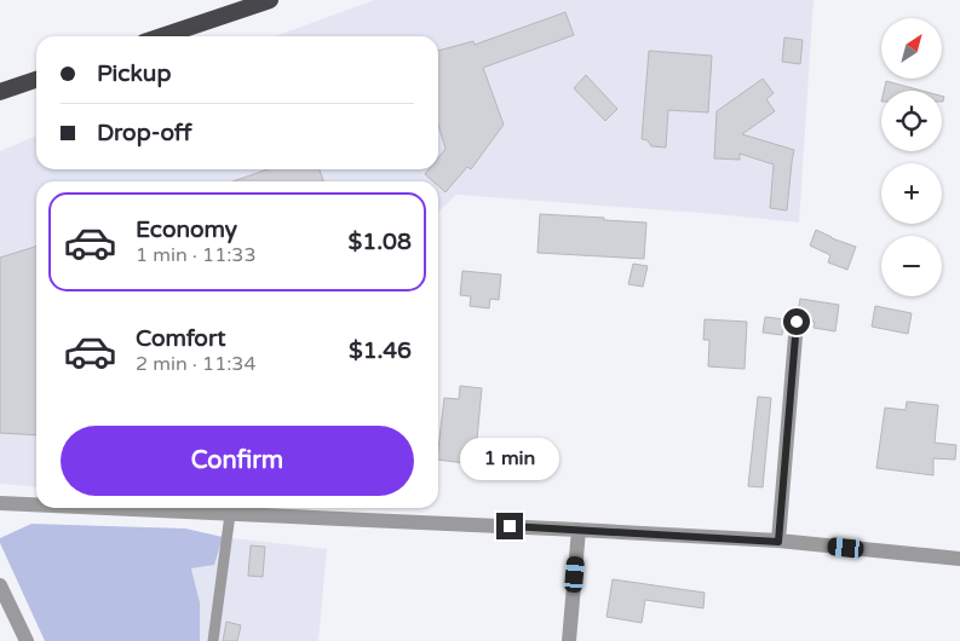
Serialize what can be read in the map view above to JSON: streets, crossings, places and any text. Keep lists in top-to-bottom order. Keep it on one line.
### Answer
{"north":"top right","page":{"map_buttons":["+","−"],"banner":["Pickup","Drop-off"],"list":[{"name":"Economy","note":"1 min · 11:33","value":"$1.08"},{"name":"Comfort","note":"2 min · 11:34","value":"$1.46"}],"buttons":"Confirm","bubble":"1 min"}}
